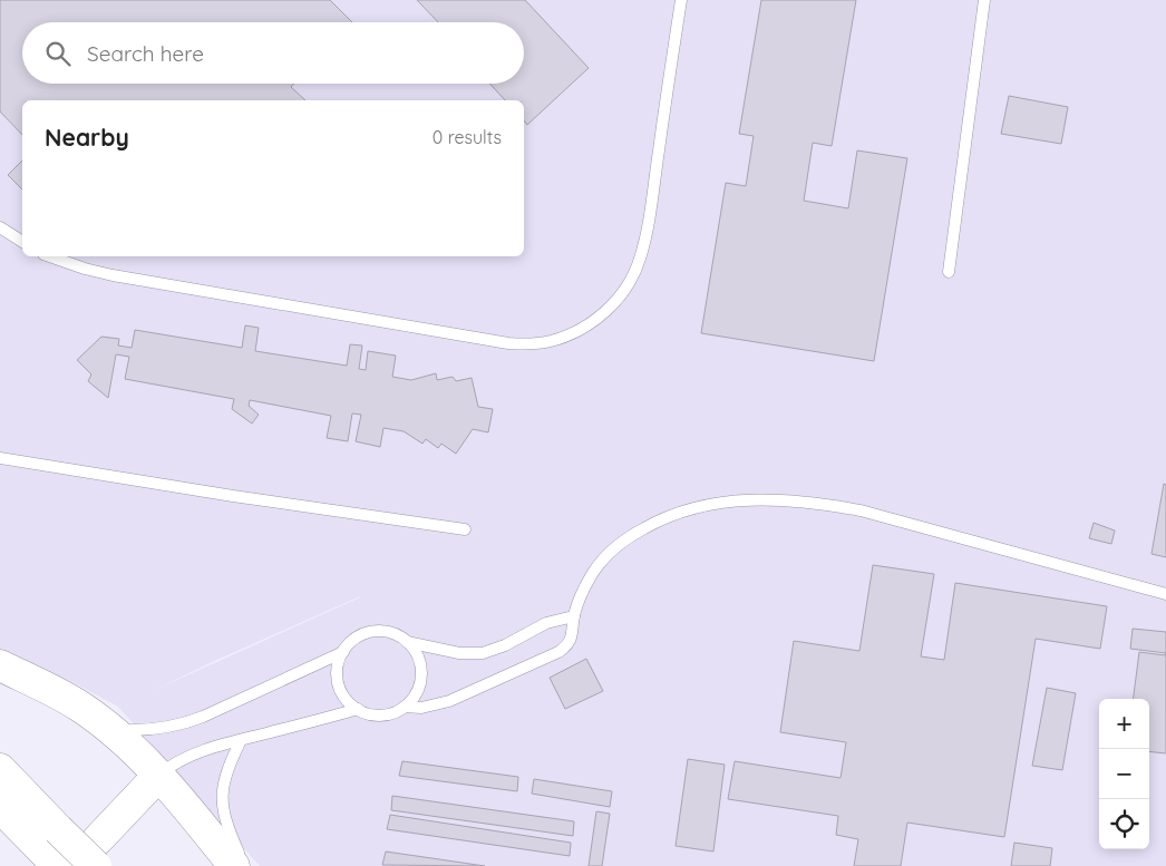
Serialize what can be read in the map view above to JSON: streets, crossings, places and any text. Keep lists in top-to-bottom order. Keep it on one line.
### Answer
{"page":{"search":"Search here","heading":["Nearby","0 results"],"map_buttons":["+","−"]}}
